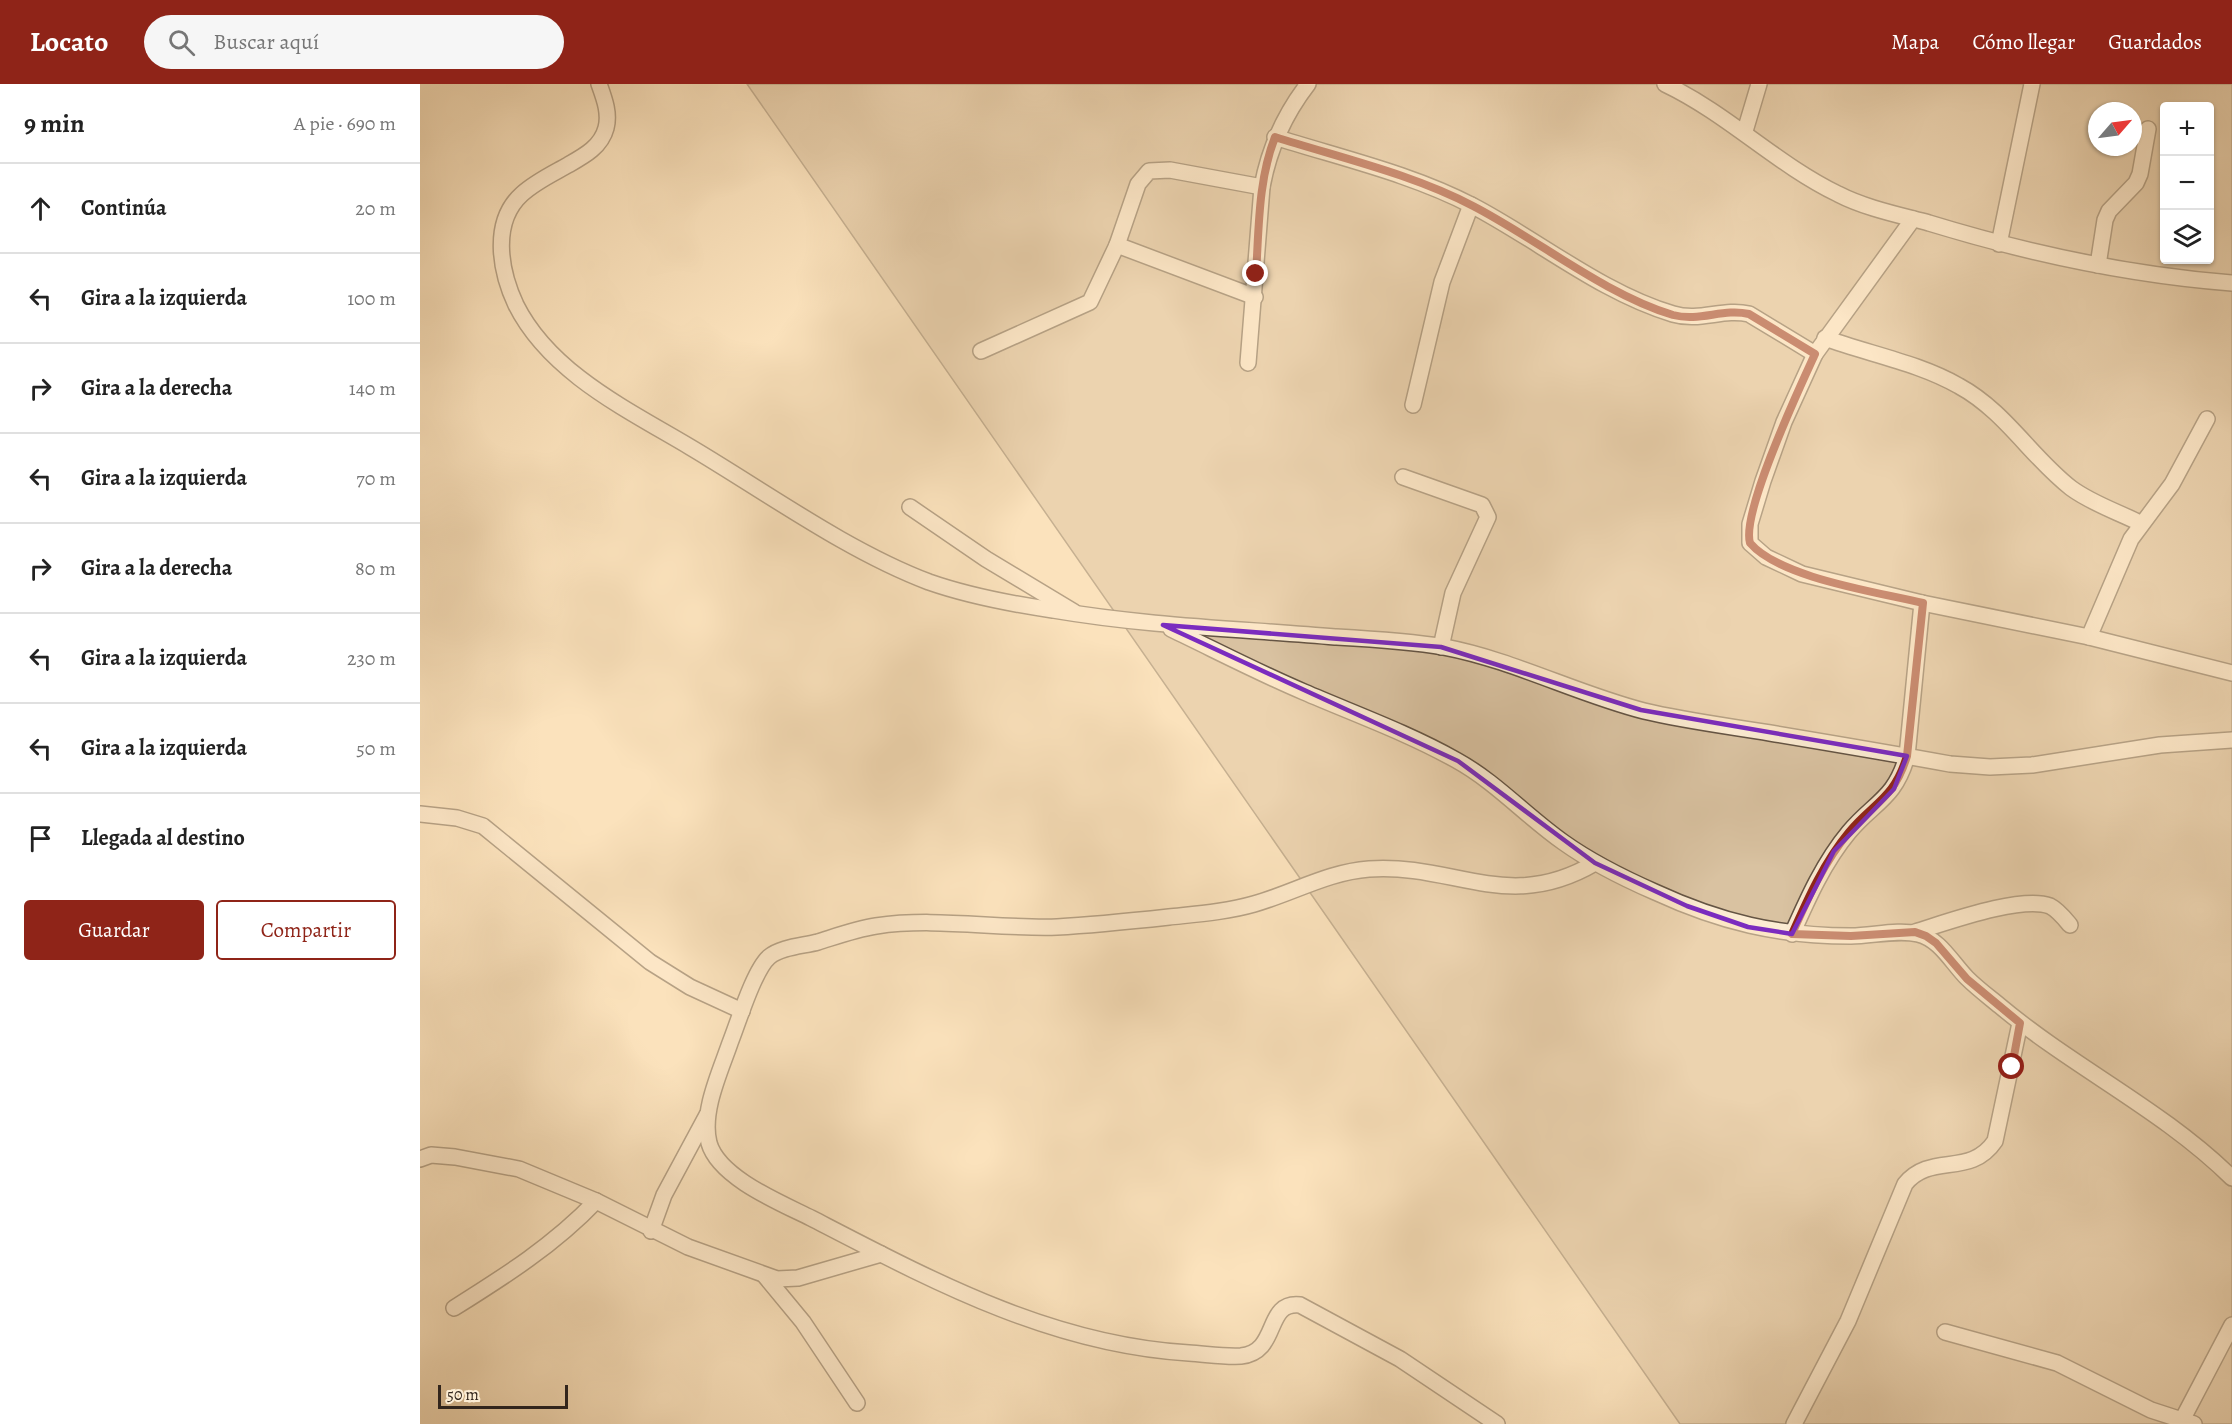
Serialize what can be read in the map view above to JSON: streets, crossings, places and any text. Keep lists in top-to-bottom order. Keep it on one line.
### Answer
{"scale_bar":"50 m","north":"top right","page":{"header":"Locato","search":"Buscar aquí","nav":["Mapa","Cómo llegar","Guardados"],"heading":["9 min","A pie · 690 m"],"map_buttons":["+","−"],"list":[["Continúa","20 m"],["Gira a la izquierda","100 m"],["Gira a la derecha","140 m"],["Gira a la izquierda","70 m"],["Gira a la derecha","80 m"],["Gira a la izquierda","230 m"],["Gira a la izquierda","50 m"],"Llegada al destino"],"buttons":["Guardar","Compartir"],"scale":"50 m"}}
